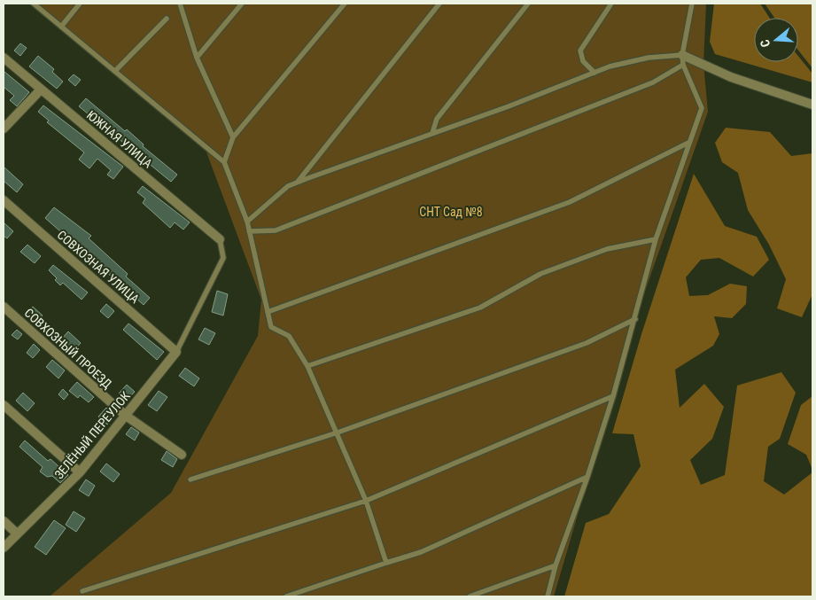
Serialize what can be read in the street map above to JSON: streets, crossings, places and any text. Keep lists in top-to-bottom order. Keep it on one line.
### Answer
{"streets":{"street":["ЮЖНАЯ УЛИЦА","СОВХОЗНАЯ УЛИЦА","СОВХОЗНЫЙ ПРОЕЗД","ЗЕЛЁНЫЙ ПЕРЕУЛОК"]},"crossings":[["СОВХОЗНАЯ УЛИЦА","ЗЕЛЁНЫЙ ПЕРЕУЛОК"],["СОВХОЗНЫЙ ПРОЕЗД","ЗЕЛЁНЫЙ ПЕРЕУЛОК"]],"parks":["СНТ Сад №8"],"north":"left"}
